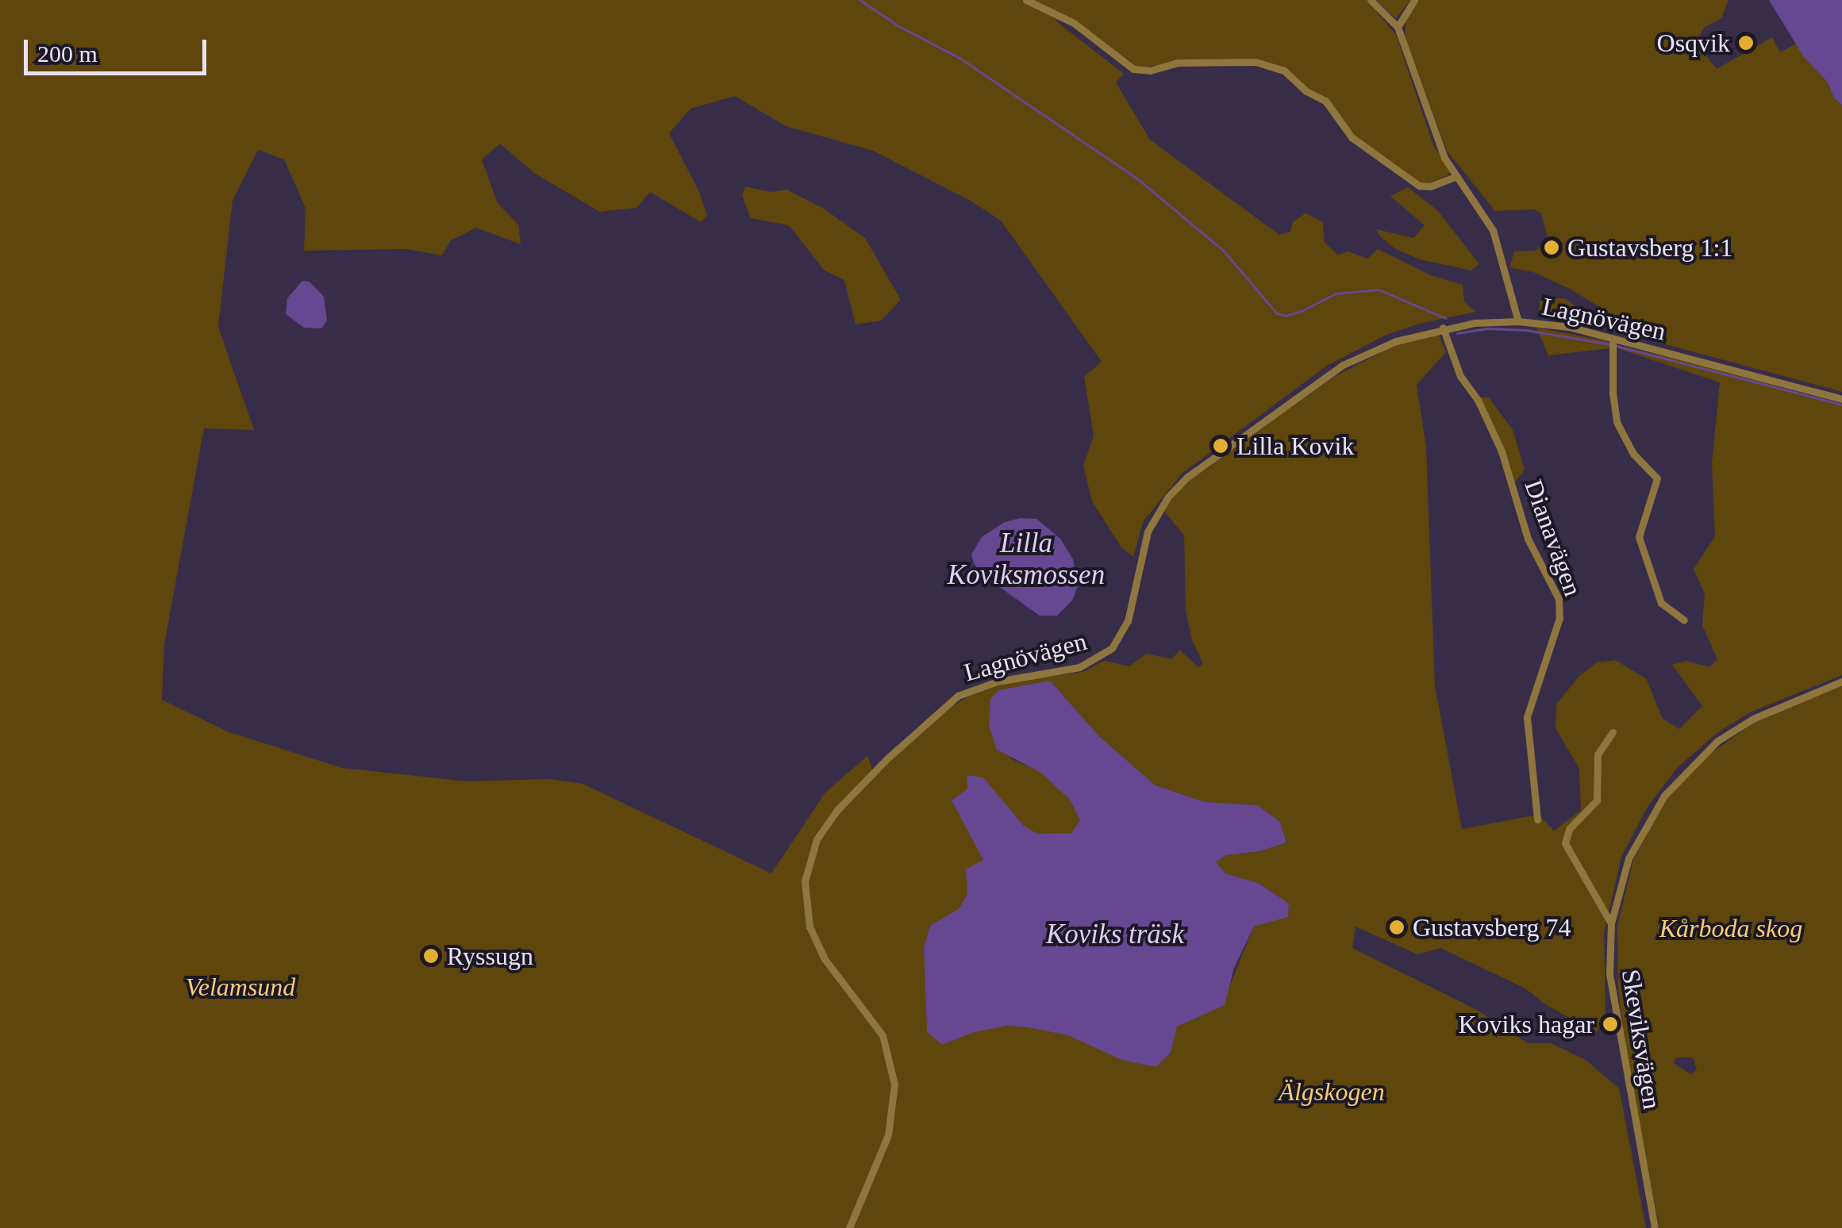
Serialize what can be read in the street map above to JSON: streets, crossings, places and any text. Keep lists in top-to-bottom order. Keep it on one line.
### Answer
{"streets":{"street":["Lagnövägen","Dianavägen","Skeviksvägen"]},"crossings":[["Lagnövägen","Dianavägen"]],"water":["Lilla Koviksmossen","Koviks träsk"],"parks":["Kårboda skog","Velamsund","Älgskogen"],"places":["Osqvik","Gustavsberg 1:1","Lilla Kovik","Gustavsberg 74","Ryssugn","Koviks hagar"],"scale_bar":"200 m"}
